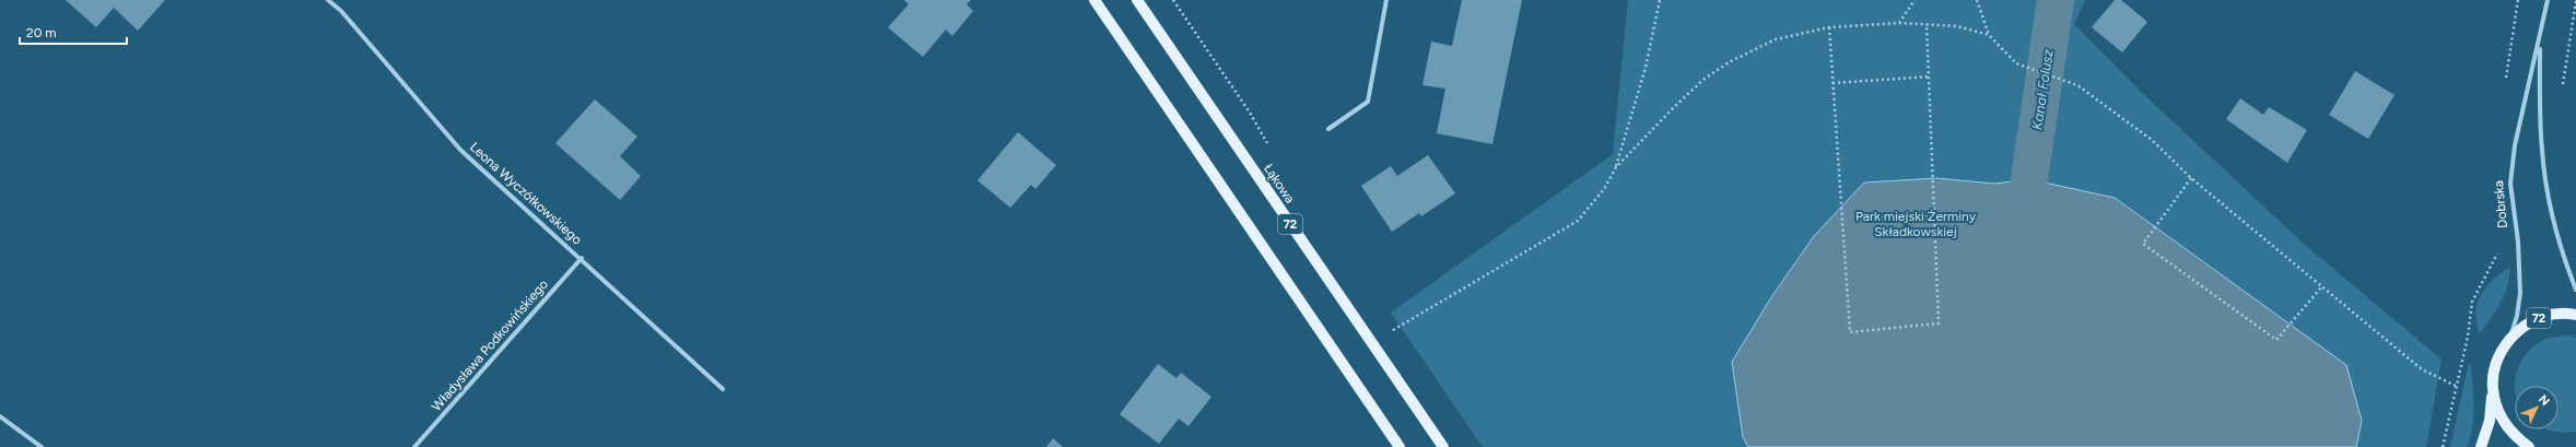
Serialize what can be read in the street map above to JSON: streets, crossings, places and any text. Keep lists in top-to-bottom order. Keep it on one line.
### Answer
{"streets":{"main road":["Łąkowa","72"],"street":["Leona Wyczółkowskiego","Dobrska","Władysława Podkowińskiego"]},"crossings":[["Leona Wyczółkowskiego","Władysława Podkowińskiego"],["Dobrska","72"]],"water":["Kanał Folusz"],"parks":["Park miejski Żerminy Składkowskiej"],"scale_bar":"20 m","north":"top right"}
